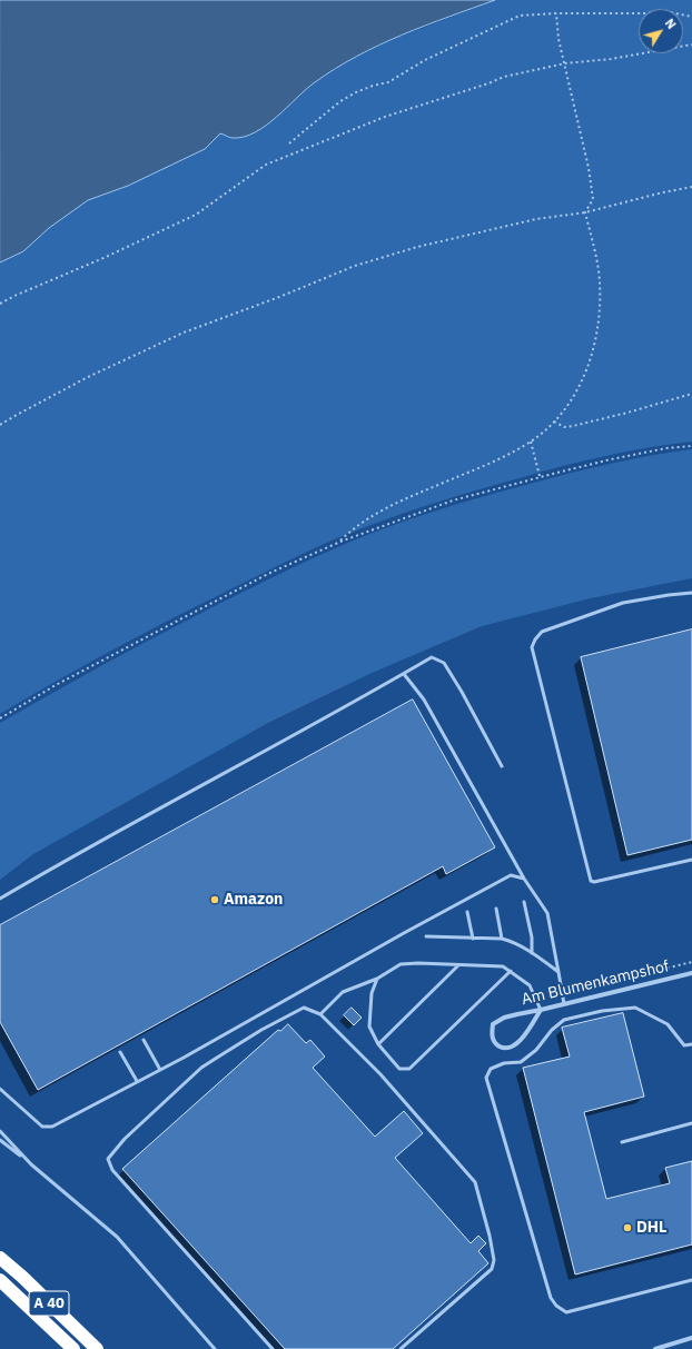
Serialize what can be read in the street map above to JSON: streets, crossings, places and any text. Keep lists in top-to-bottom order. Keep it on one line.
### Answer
{"streets":{"highway":["A 40"],"street":["Am Blumenkampshof"]},"places":["Amazon","DHL"],"north":"top right"}
